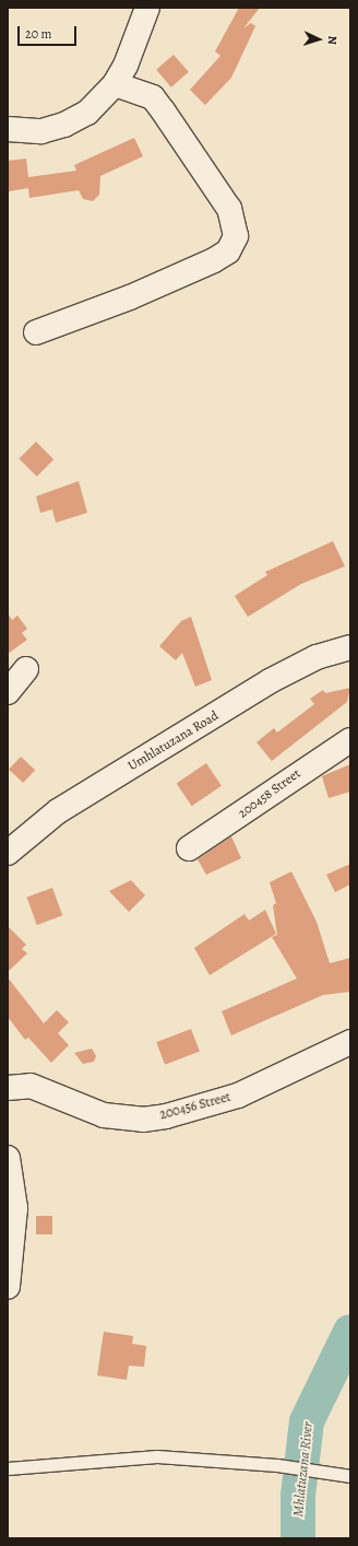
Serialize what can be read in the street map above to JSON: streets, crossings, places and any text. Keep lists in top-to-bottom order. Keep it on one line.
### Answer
{"streets":{"street":["Umhlatuzana Road","200458 Street","200456 Street"]},"water":["Mhlatuzana River"],"scale_bar":"20 m","north":"right"}
